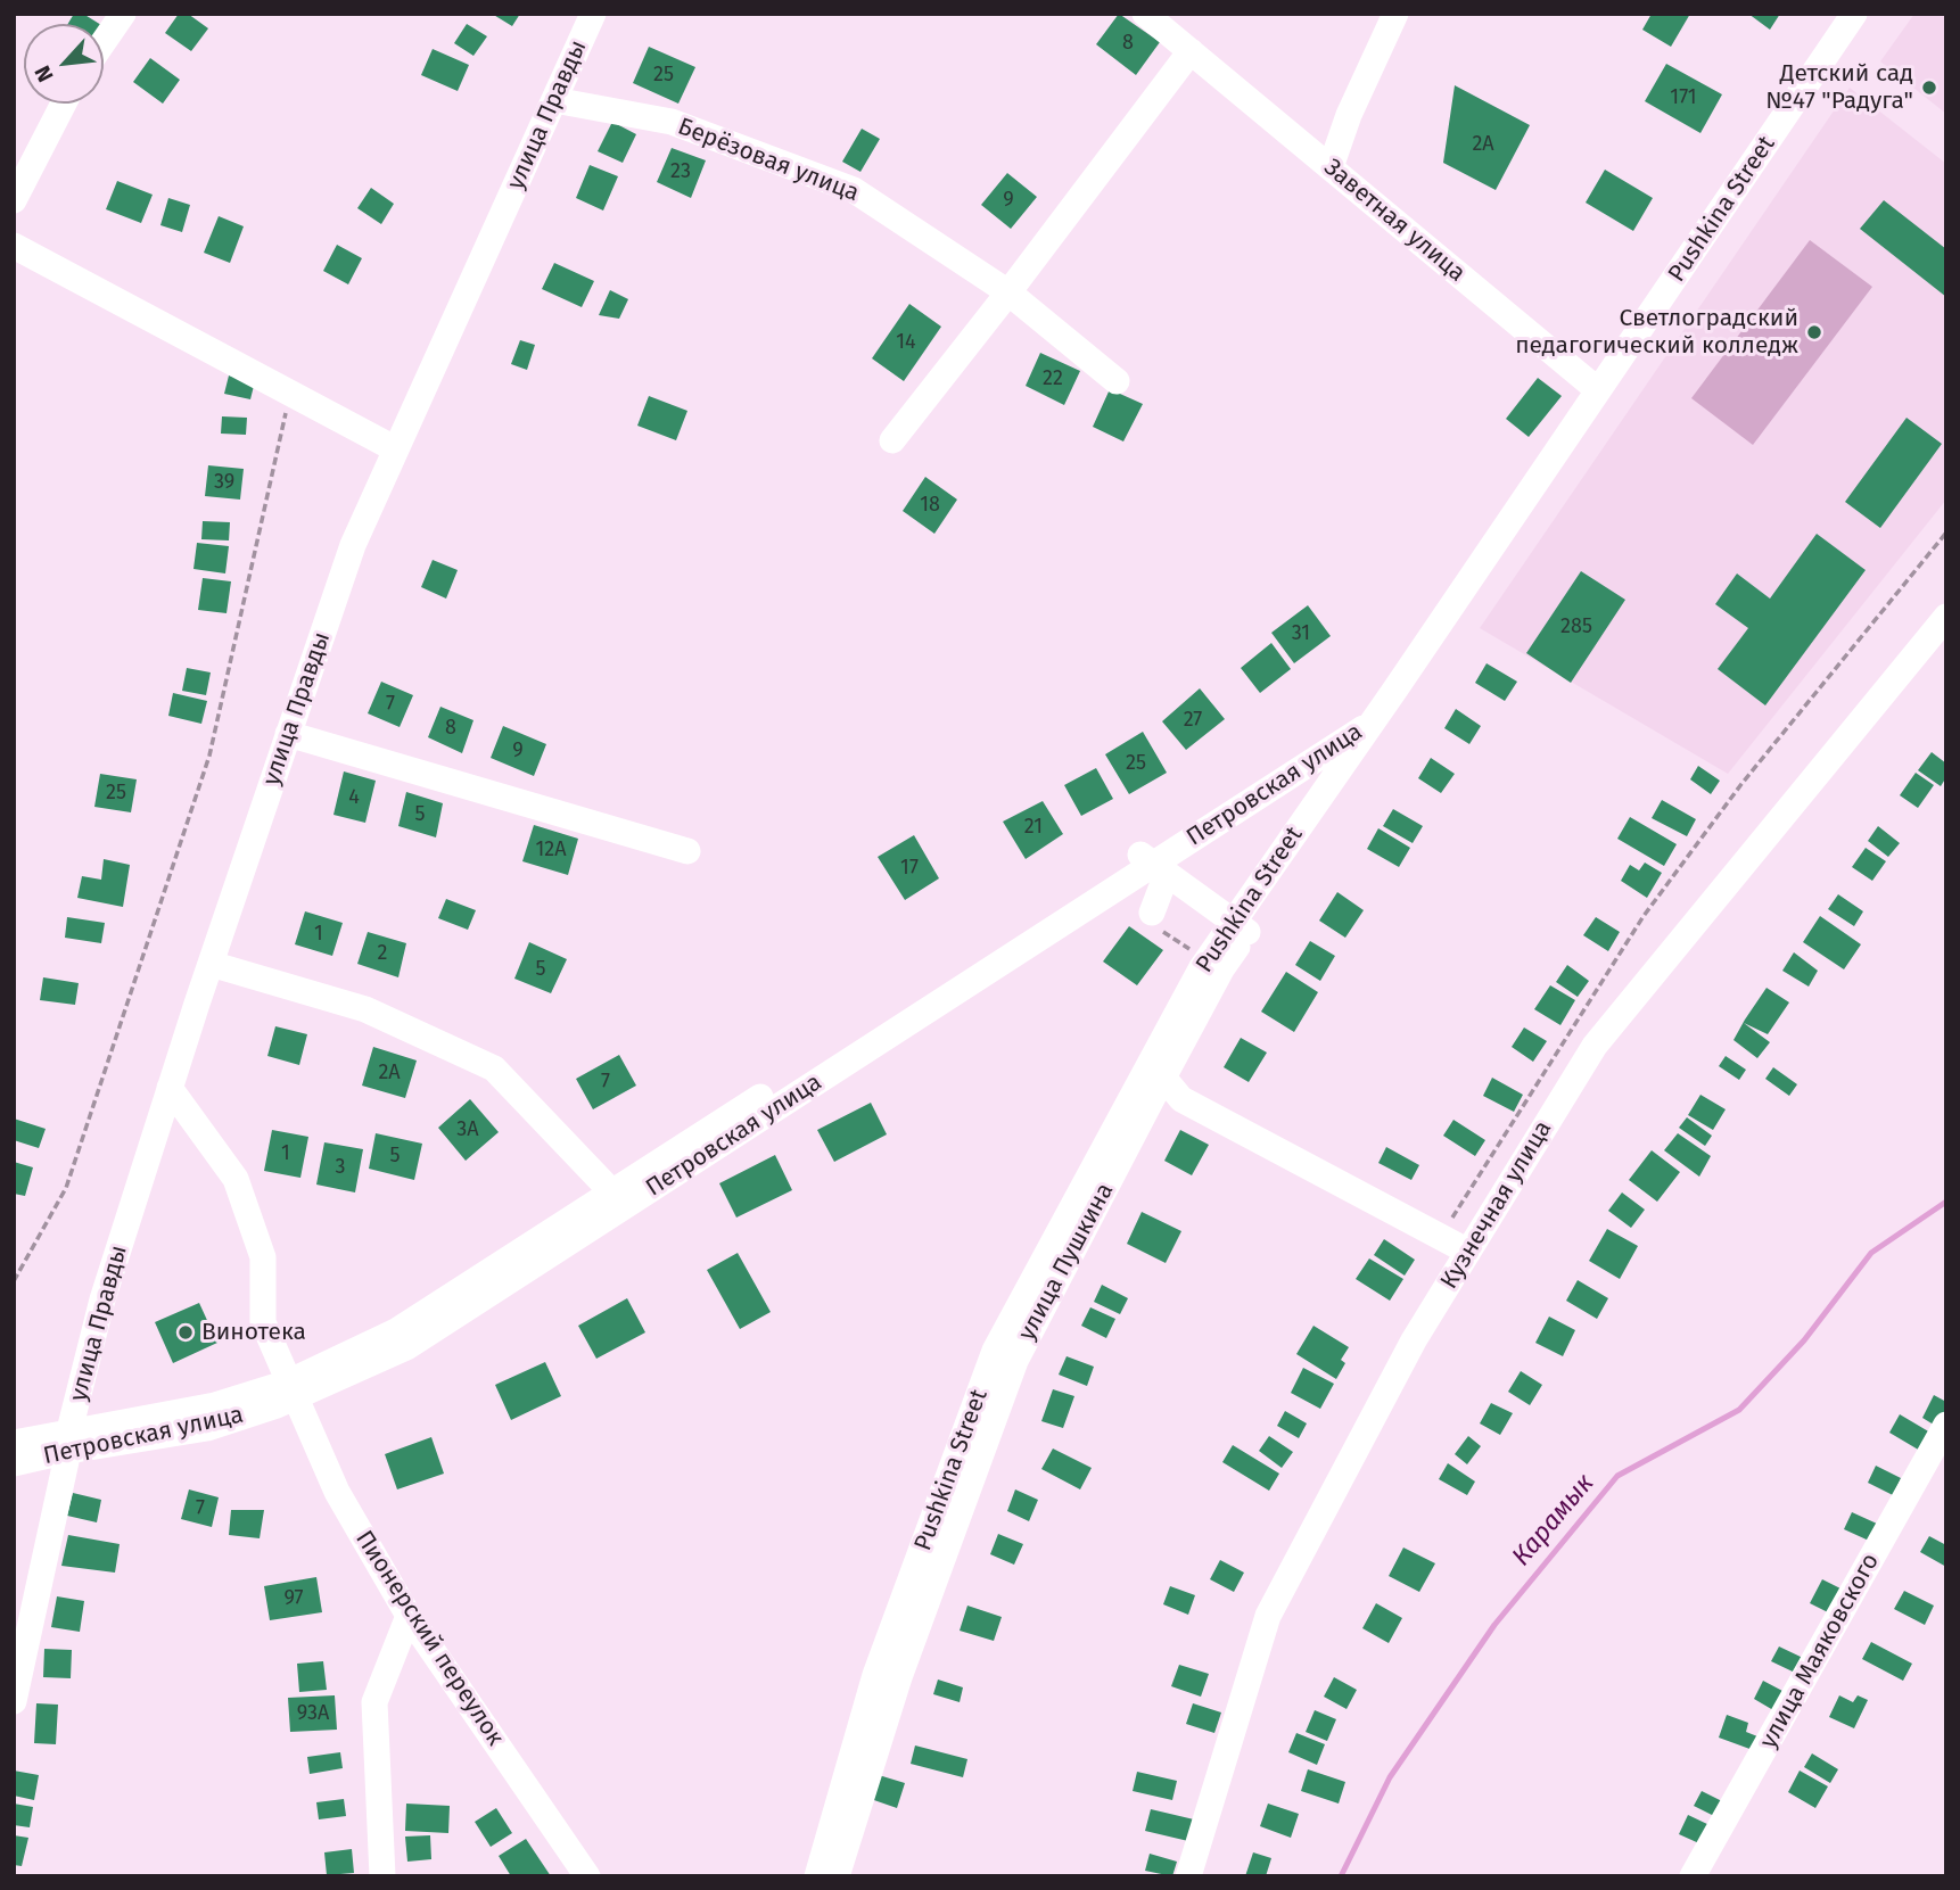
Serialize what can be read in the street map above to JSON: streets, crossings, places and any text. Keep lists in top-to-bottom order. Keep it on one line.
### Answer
{"streets":{"street":["улица Правды","Берёзовая улица","Pushkina Street","Заветная улица","Петровская улица","Кузнечная улица","улица Пушкина","Пионерский переулок","улица Маяковского"]},"crossings":[["улица Правды","Берёзовая улица"],["улица Правды","Пионерский переулок"],["Pushkina Street","Заветная улица"],["Pushkina Street","Петровская улица"],["Pushkina Street","улица Пушкина"],["Петровская улица","Пионерский переулок"]],"water":["Карамык"],"places":["Детский сад №47 \"Радуга\"","Светлоградский педагогический колледж","Винотека"],"house_numbers":["8","25","171","2А","23","9","14","22","39","18","285","31","7","27","8","9","25","25","4","5","21","12А","17","1","2","5","2А","7","3А","1","5","3","7","97","93А"],"north":"bottom left"}
